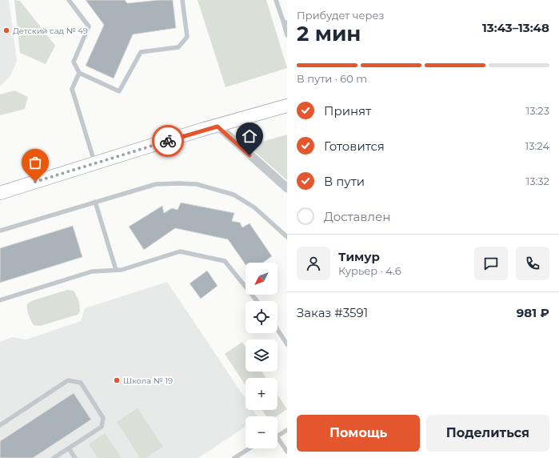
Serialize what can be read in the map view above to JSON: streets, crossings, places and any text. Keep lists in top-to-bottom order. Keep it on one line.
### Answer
{"places":["Детский сад № 49","Школа № 19"],"north":"bottom left","page":{"heading":["2 мин","Прибудет через","13:43–13:48"],"panel":["Тимур","Курьер · 4.6","Заказ #3591","981 ₽"],"bar":"В пути · 60 m","list":[["Принят","13:23"],["Готовится","13:24"],["В пути","13:32"],"Доставлен"],"map_buttons":["+","−"],"buttons":["Помощь","Поделиться"]}}
